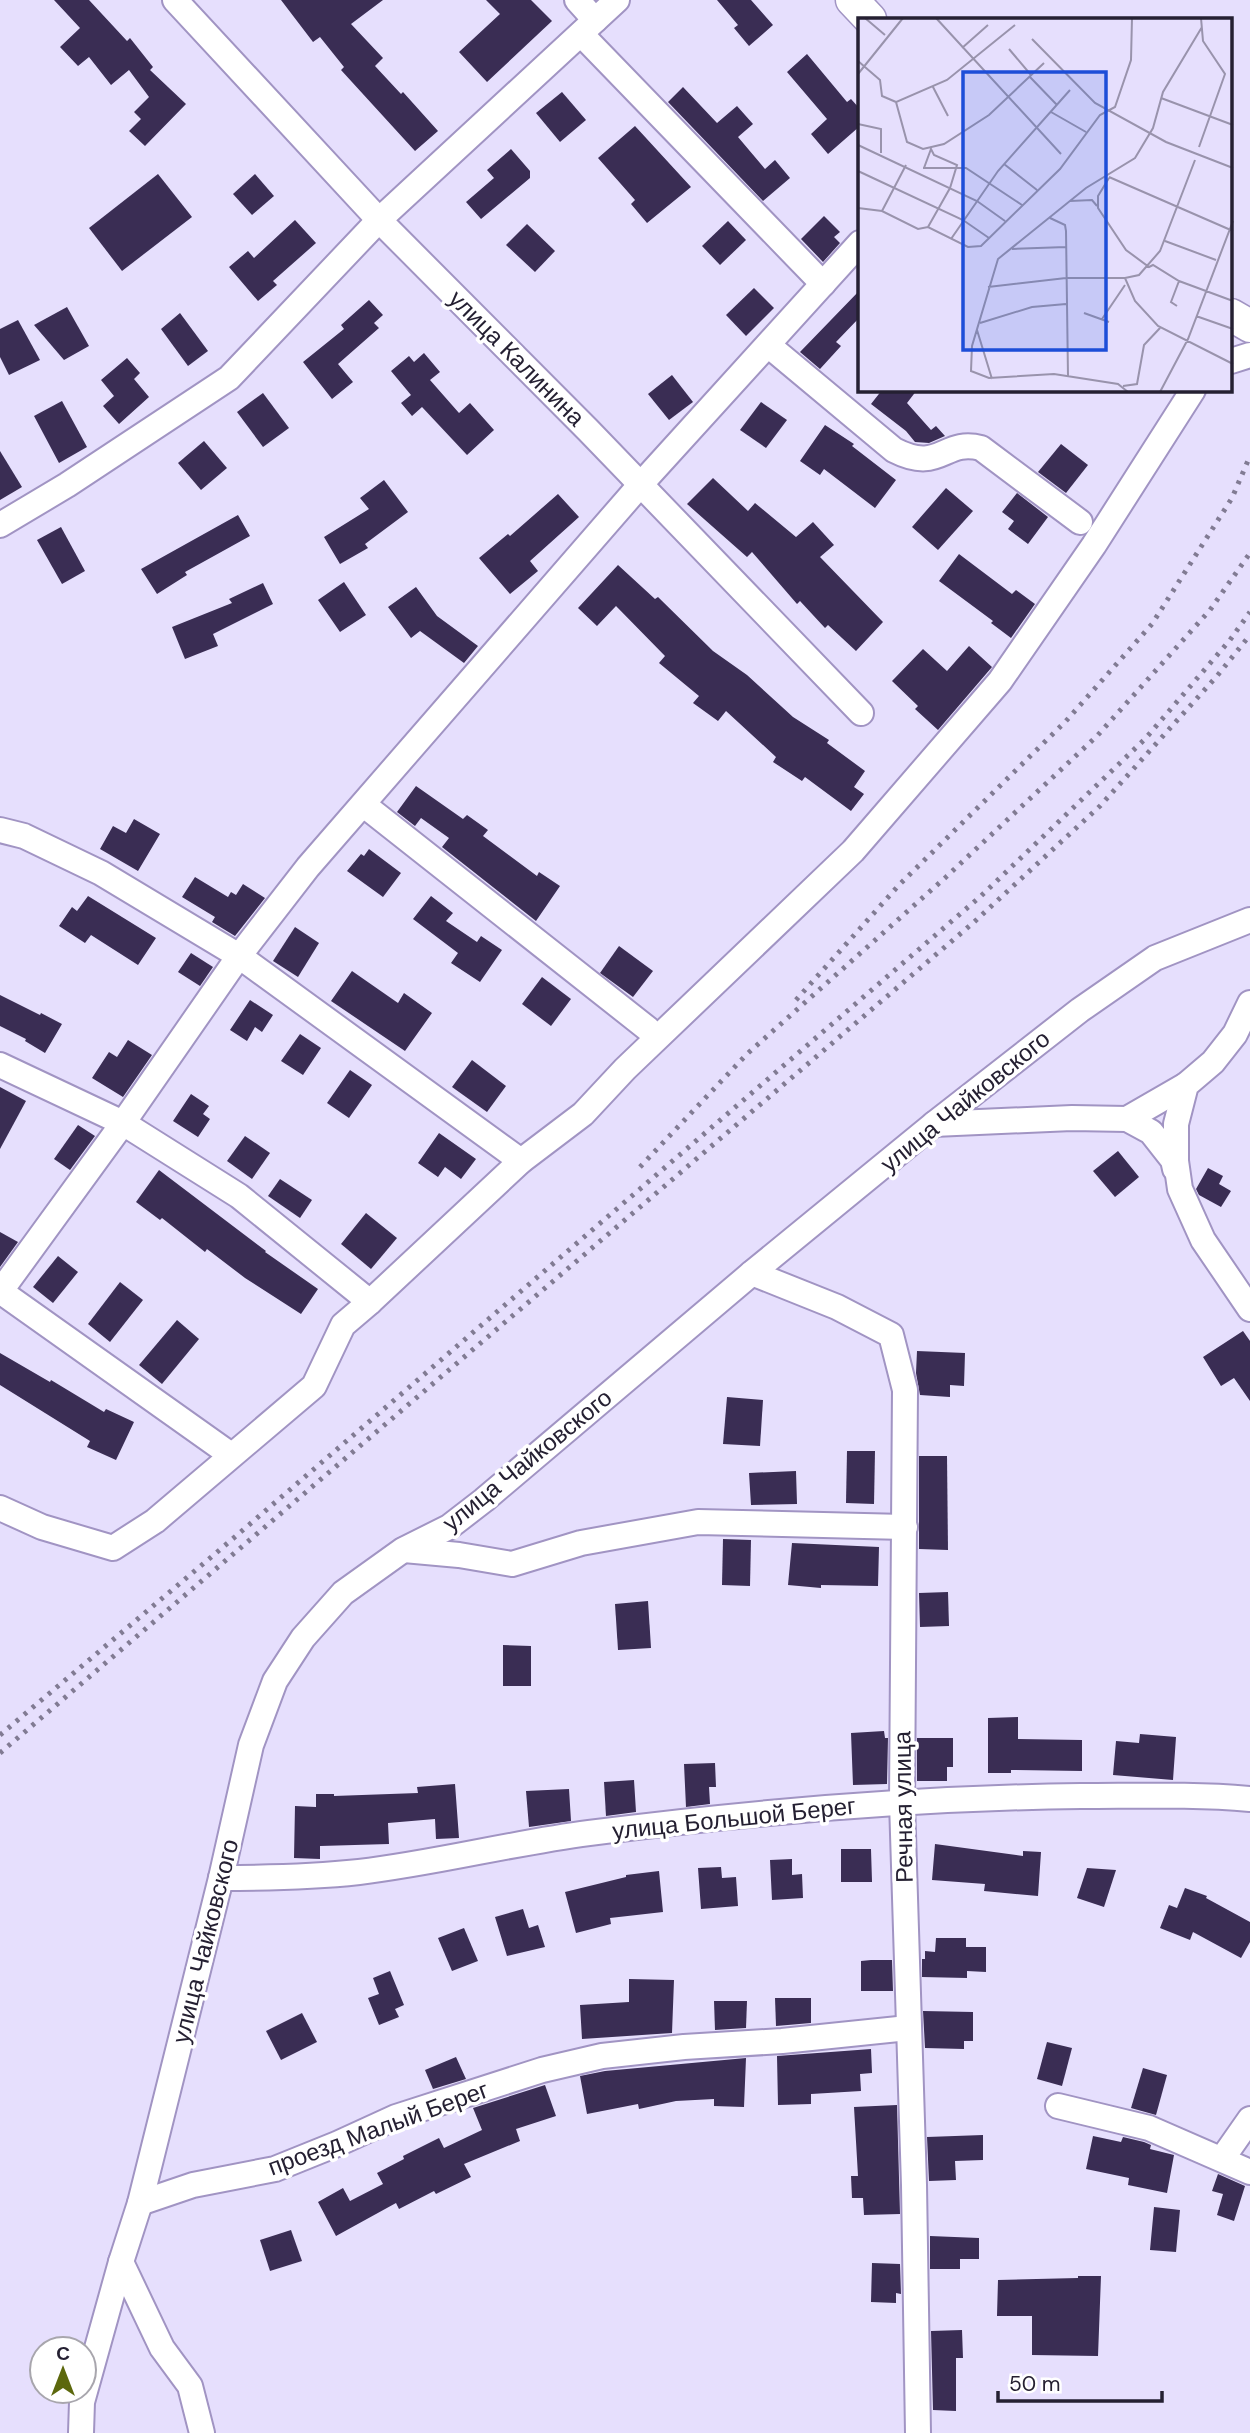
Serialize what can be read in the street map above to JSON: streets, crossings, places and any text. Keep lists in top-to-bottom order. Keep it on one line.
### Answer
{"streets":{"street":["улица Калинина","улица Чайковского","Речная улица","улица Большой Берег","проезд Малый Берег"]},"crossings":[["улица Чайковского","Речная улица"],["улица Чайковского","улица Большой Берег"],["улица Чайковского","проезд Малый Берег"],["Речная улица","улица Большой Берег"],["Речная улица","проезд Малый Берег"]],"scale_bar":"50 m","north":"top"}
